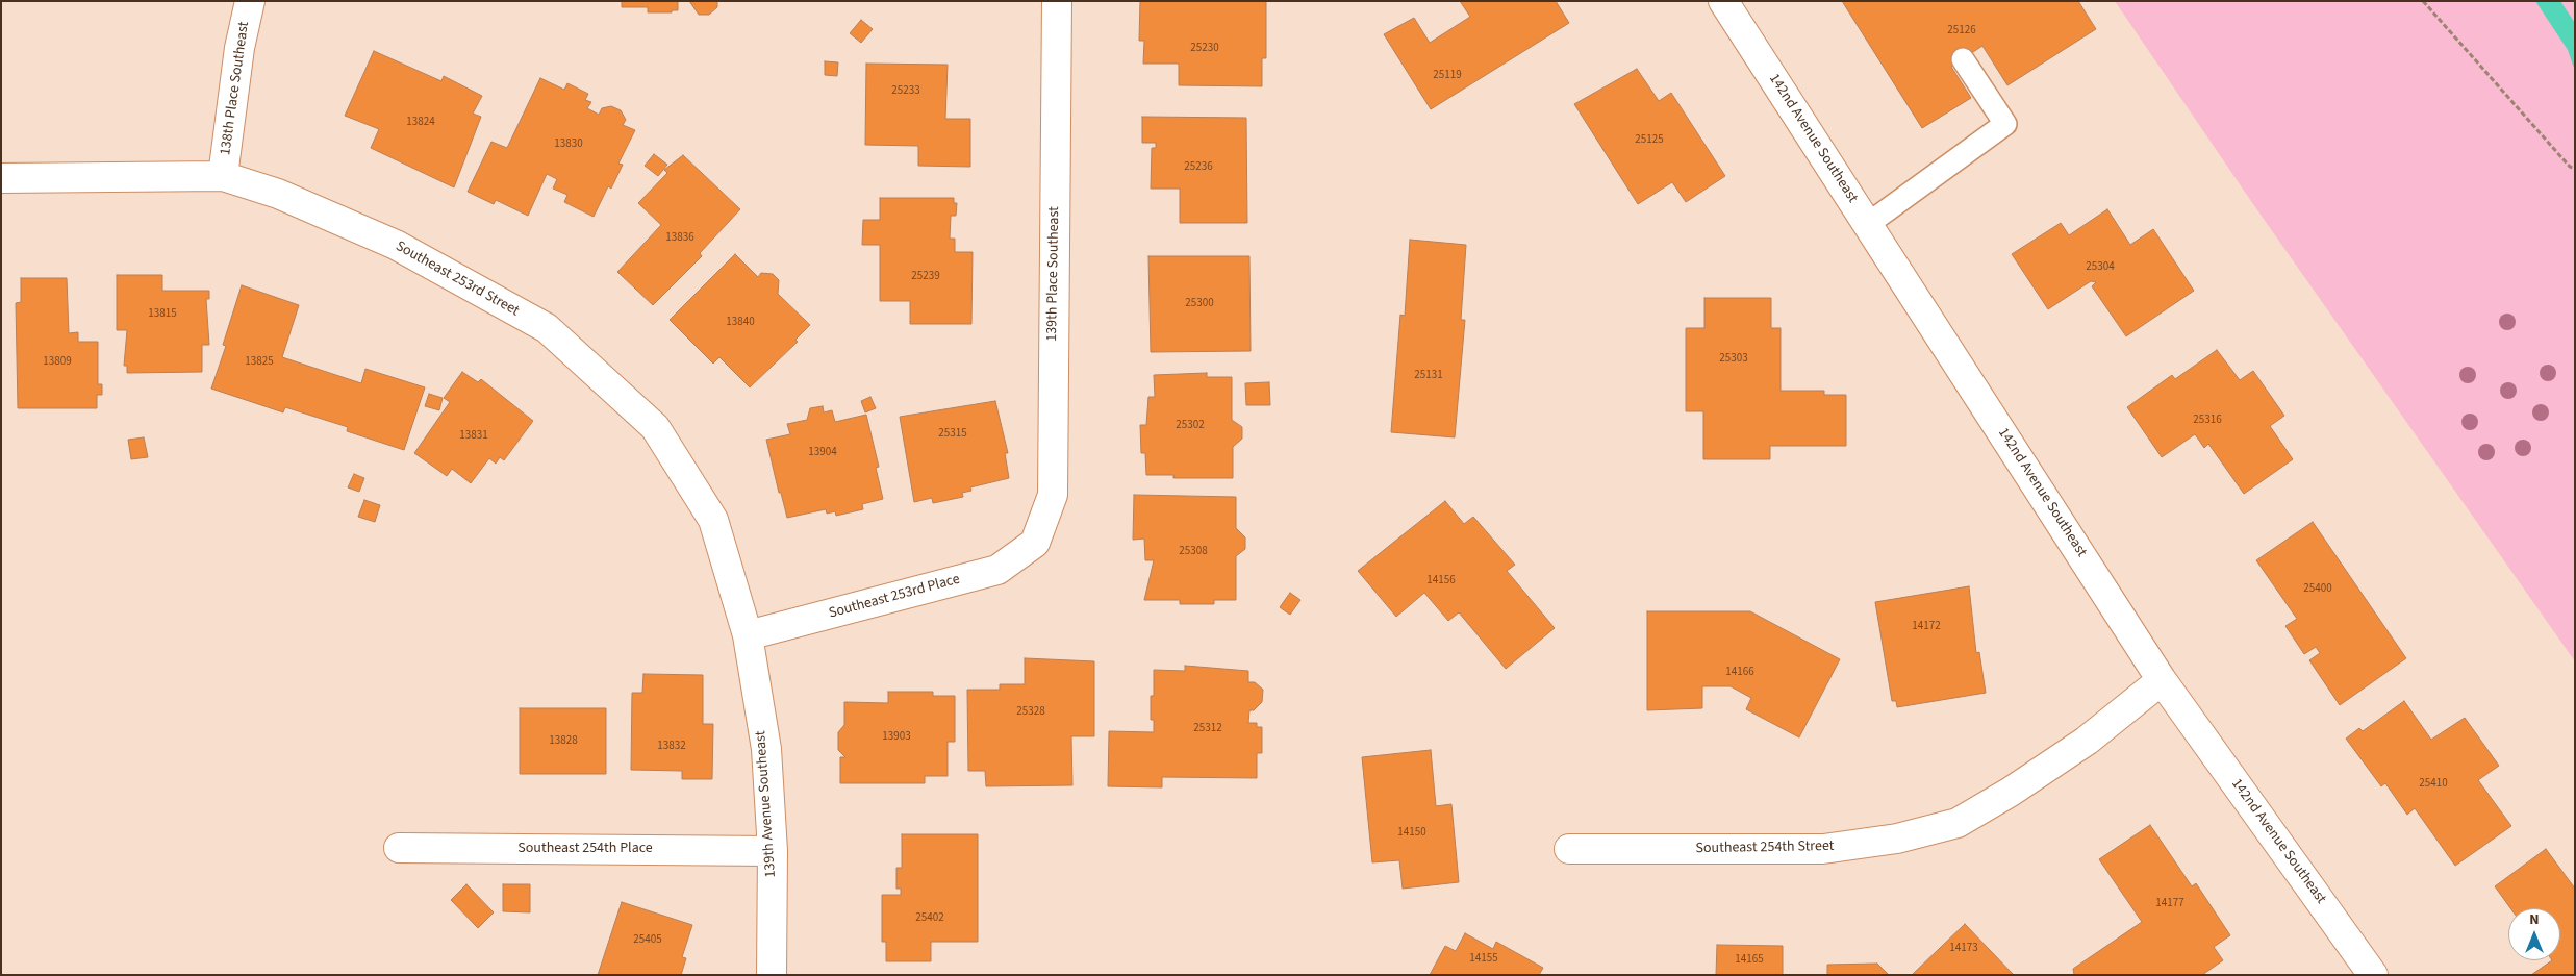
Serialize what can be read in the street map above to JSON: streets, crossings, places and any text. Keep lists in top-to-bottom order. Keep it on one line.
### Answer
{"streets":{"street":["138th Place Southeast","142nd Avenue Southeast","139th Place Southeast","Southeast 253rd Street","Southeast 253rd Place","139th Avenue Southeast","Southeast 254th Street","Southeast 254th Place"]},"crossings":[["138th Place Southeast","Southeast 253rd Street"],["142nd Avenue Southeast","Southeast 254th Street"],["139th Place Southeast","Southeast 253rd Place"],["Southeast 253rd Street","Southeast 253rd Place"],["Southeast 253rd Street","139th Avenue Southeast"],["Southeast 253rd Place","139th Avenue Southeast"],["139th Avenue Southeast","Southeast 254th Place"]],"house_numbers":["25126","25230","25119","25233","13824","25125","13830","25236","13836","25304","25239","25300","13815","13840","25303","13809","13825","25131","25316","25302","25315","13831","13904","25308","14156","25400","14172","14166","25328","25312","13903","13828","13832","25410","14150","14177","25402","25405","14173","14155","14165"],"north":"top"}
